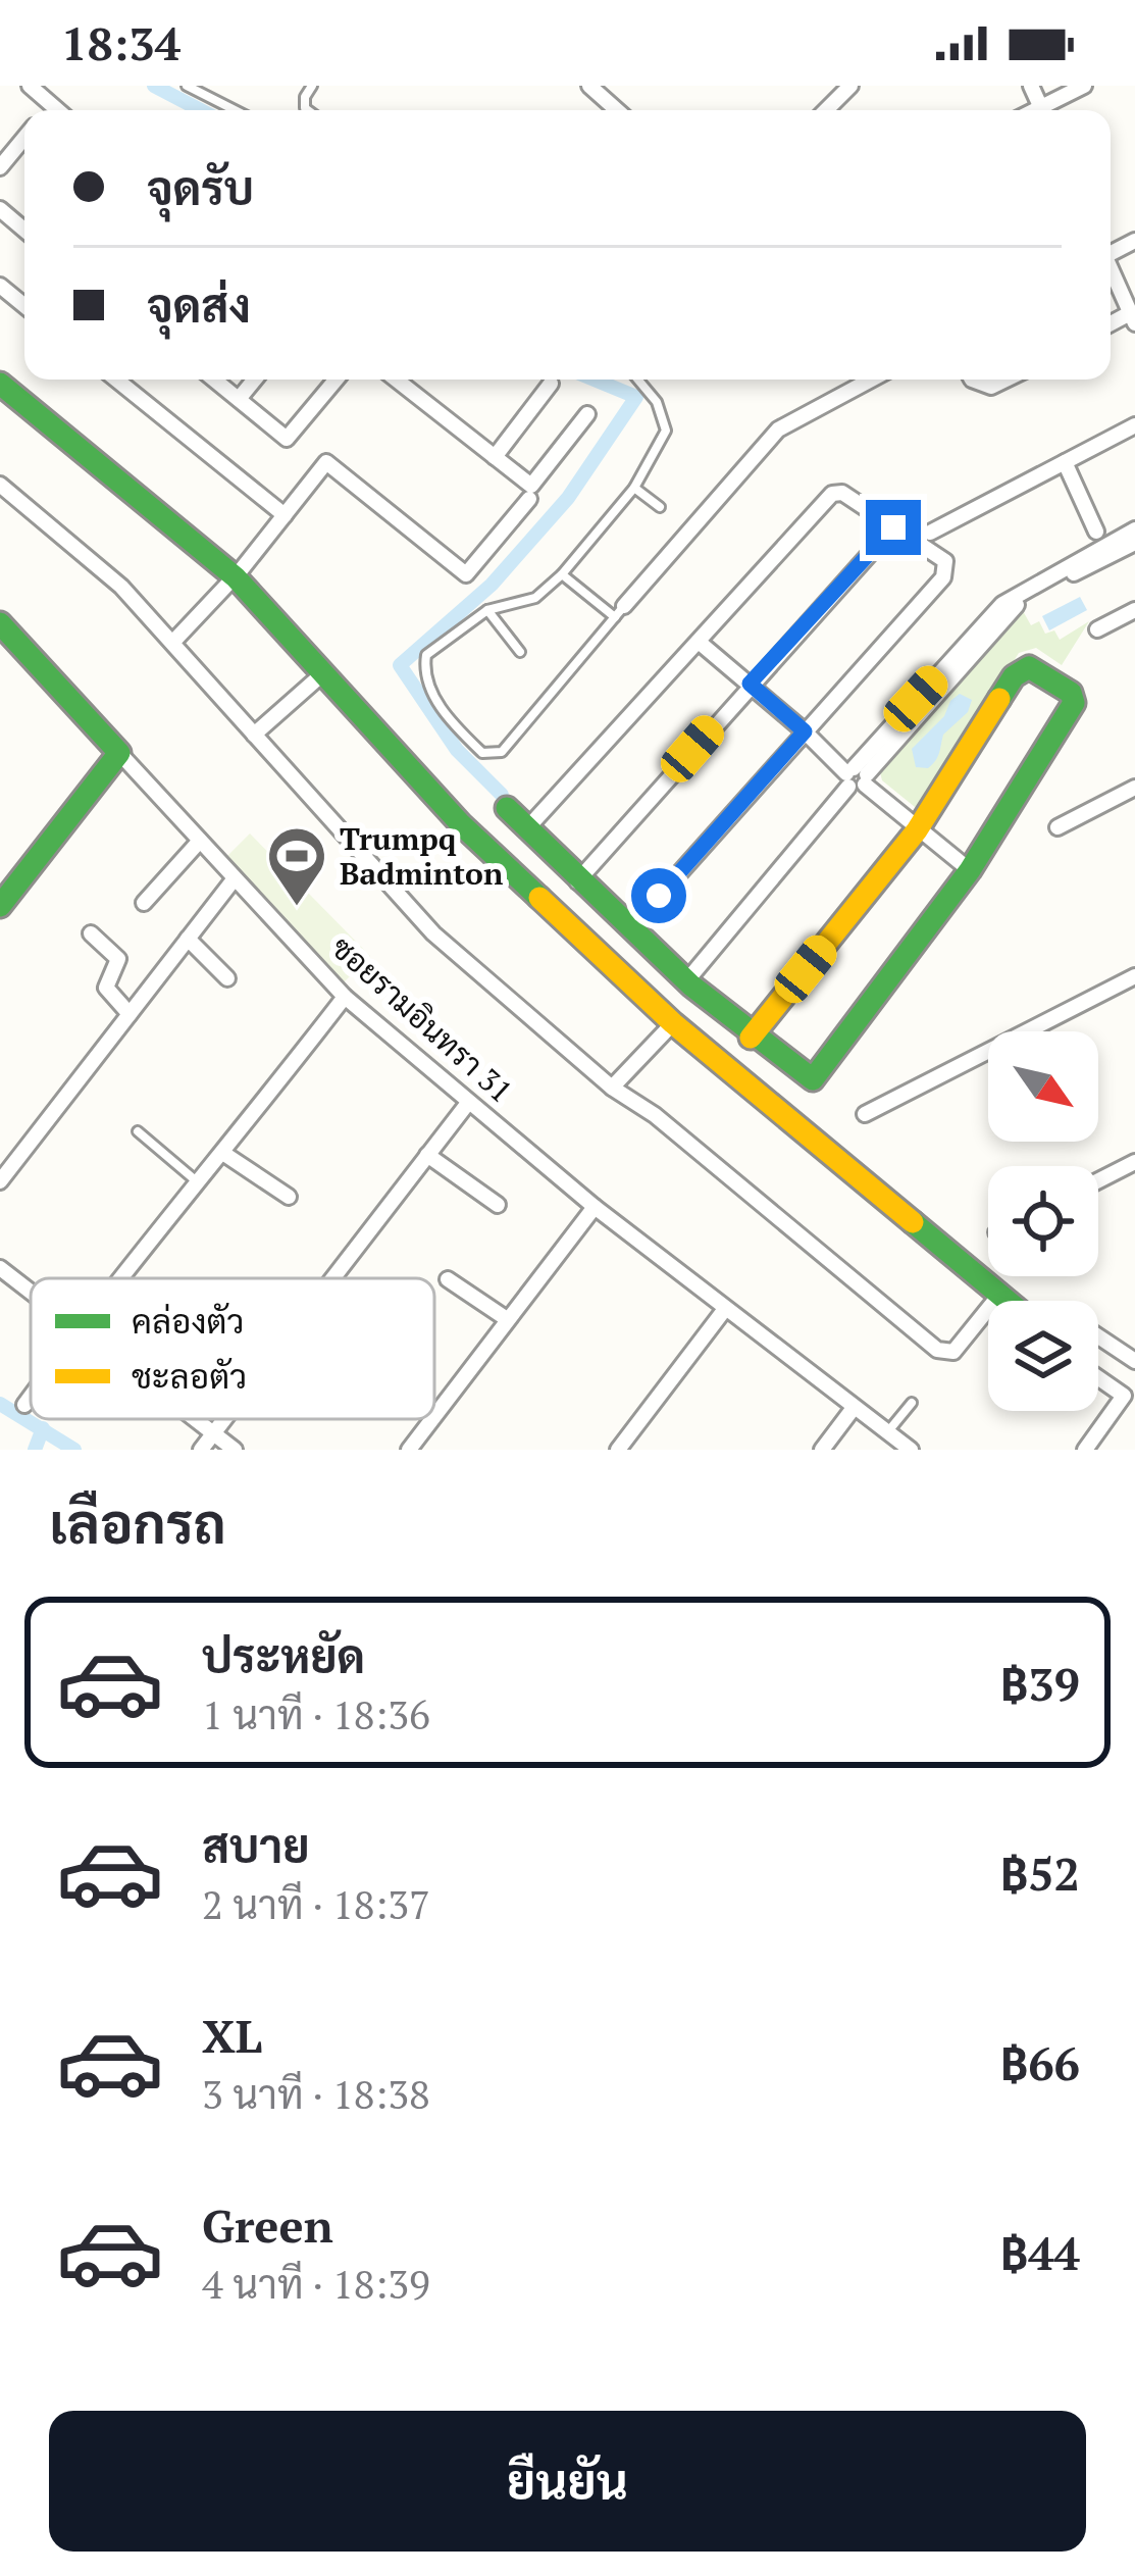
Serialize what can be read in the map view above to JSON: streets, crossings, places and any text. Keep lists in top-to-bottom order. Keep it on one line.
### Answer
{"streets":{"street":["ซอยรามอินทรา 31"]},"places":{"sports":["Trumpq Badminton"]},"legend":["คล่องตัว","ชะลอตัว"],"north":"bottom right","page":{"status":"18:34","banner":["จุดรับ","จุดส่ง"],"heading":"เลือกรถ","list":[{"name":"ประหยัด","note":"1 นาที · 18:36","value":"฿39"},{"name":"สบาย","note":"2 นาที · 18:37","value":"฿52"},{"name":"XL","note":"3 นาที · 18:38","value":"฿66"},{"name":"Green","note":"4 นาที · 18:39","value":"฿44"}],"buttons":"ยืนยัน"}}
